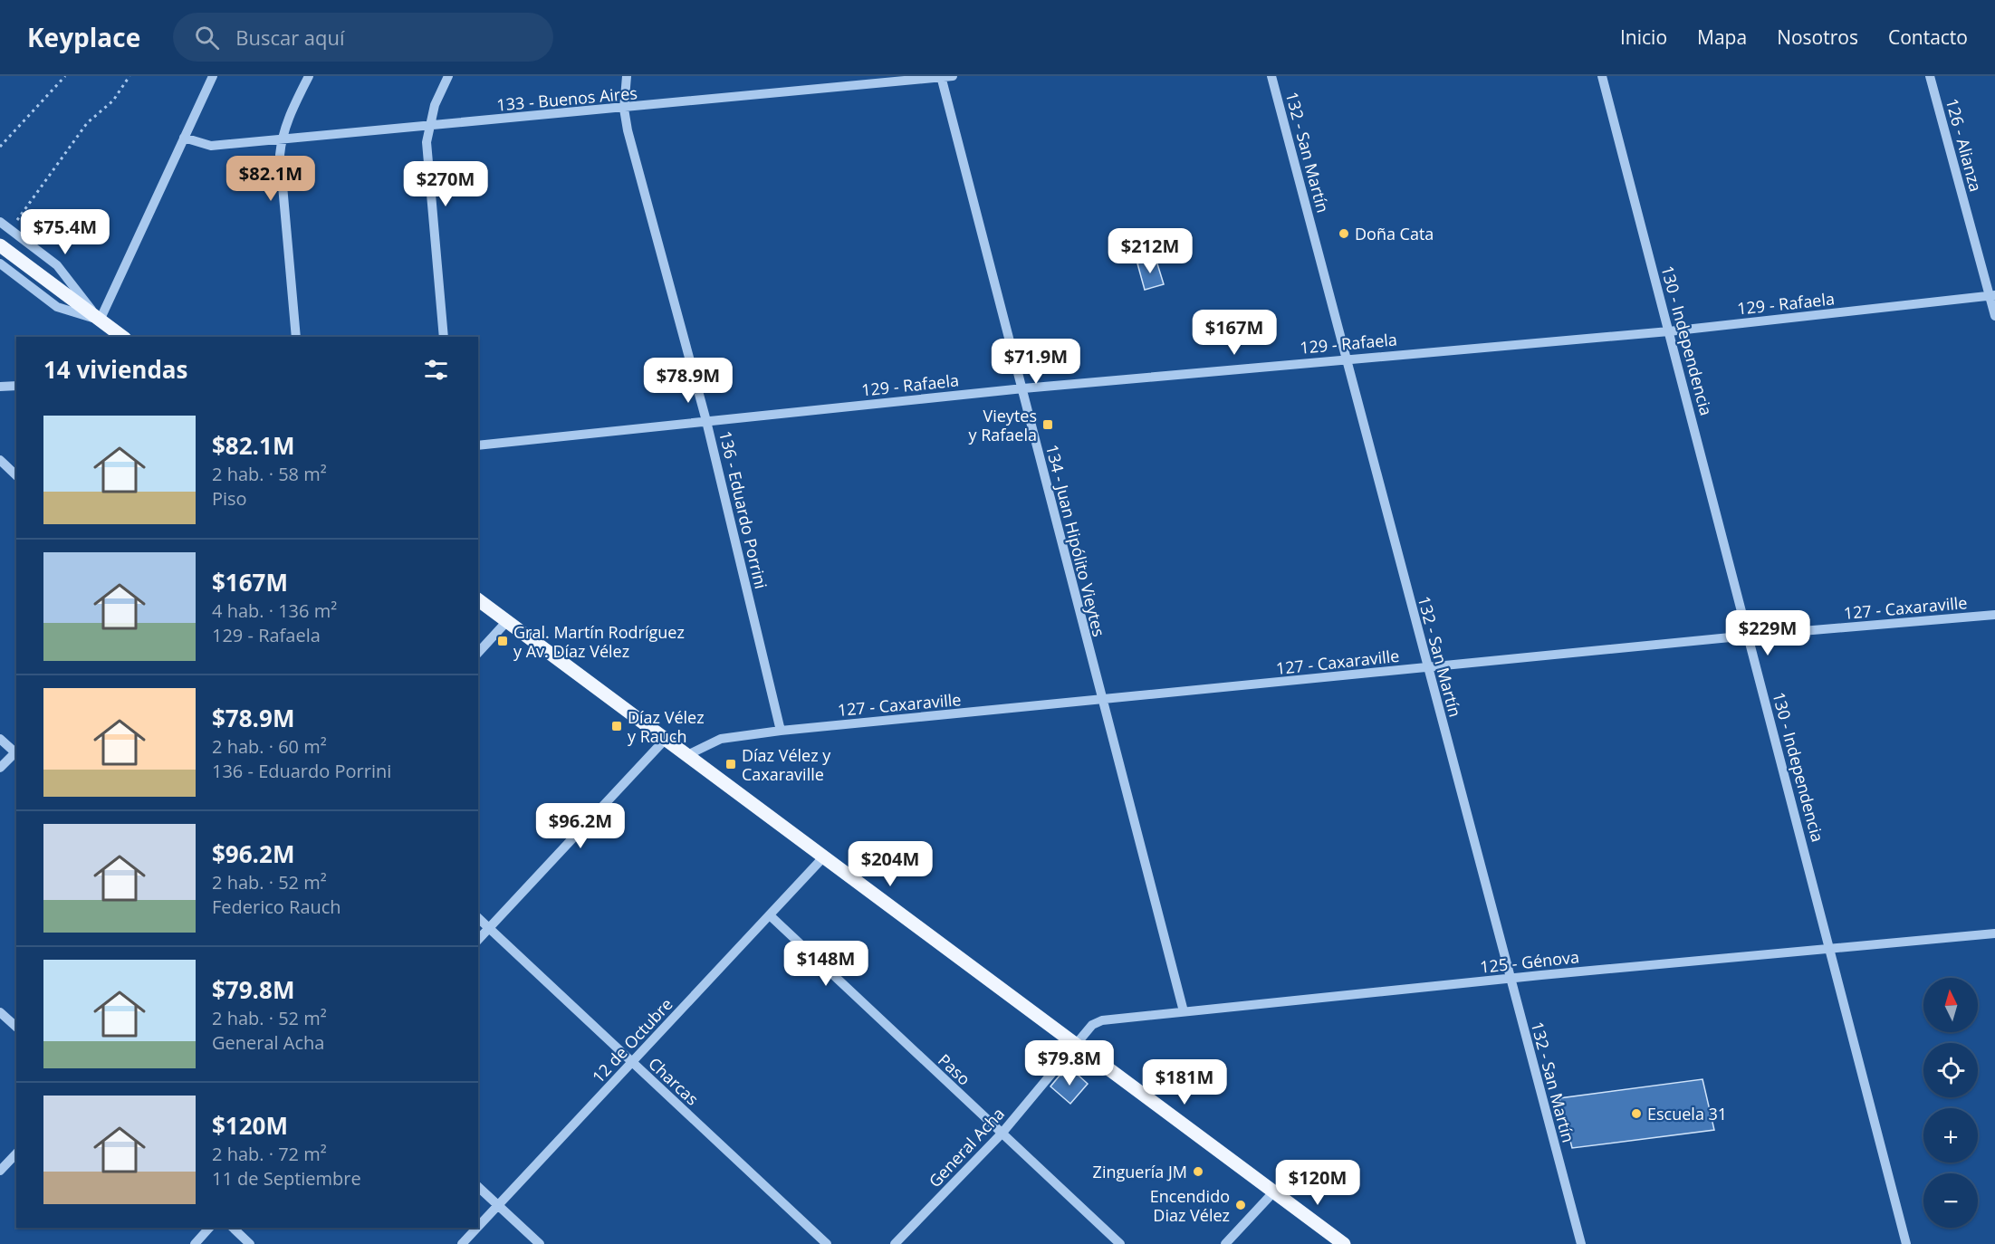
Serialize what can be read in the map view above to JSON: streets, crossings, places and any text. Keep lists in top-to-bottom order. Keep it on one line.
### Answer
{"streets":{"street":["133 - Buenos Aires","126 - Alianza","132 - San Martín","129 - Rafaela","130 - Independencia","136 - Eduardo Porrini","134 - Juan Hipólito Vieytes","127 - Caxaraville","125 - Génova","12 de Octubre","Paso","Charcas","General Acha"]},"crossings":[["133 - Buenos Aires","136 - Eduardo Porrini"],["133 - Buenos Aires","134 - Juan Hipólito Vieytes"],["126 - Alianza","129 - Rafaela"],["132 - San Martín","129 - Rafaela"],["132 - San Martín","127 - Caxaraville"],["132 - San Martín","125 - Génova"],["129 - Rafaela","130 - Independencia"],["129 - Rafaela","136 - Eduardo Porrini"],["129 - Rafaela","134 - Juan Hipólito Vieytes"],["130 - Independencia","127 - Caxaraville"],["130 - Independencia","125 - Génova"],["136 - Eduardo Porrini","127 - Caxaraville"],["134 - Juan Hipólito Vieytes","127 - Caxaraville"],["134 - Juan Hipólito Vieytes","125 - Génova"],["125 - Génova","General Acha"],["12 de Octubre","Paso"],["12 de Octubre","Charcas"],["Paso","General Acha"]],"places":{"other":["Doña Cata","Escuela 31","Zinguería JM","Encendido Diaz Vélez"],"transit":["Vieytes y Rafaela","Gral. Martín Rodríguez y Av. Díaz Vélez","Díaz Vélez y Rauch","Díaz Vélez y Caxaraville"]},"north":"top","page":{"header":"Keyplace","search":"Buscar aquí","nav":["Inicio","Mapa","Nosotros","Contacto"],"price":["$82.1M","$270M","$75.4M","$212M","$167M","$71.9M","$78.9M","$229M","$96.2M","$204M","$148M","$79.8M","$181M","$120M"],"heading":"14 viviendas","list":[{"name":"$82.1M","note":"2 hab. · 58 m² · Piso"},{"name":"$167M","note":"4 hab. · 136 m² · 129 - Rafaela"},{"name":"$78.9M","note":"2 hab. · 60 m² · 136 - Eduardo Porrini"},{"name":"$96.2M","note":"2 hab. · 52 m² · Federico Rauch"},{"name":"$79.8M","note":"2 hab. · 52 m² · General Acha"},{"name":"$120M","note":"2 hab. · 72 m² · 11 de Septiembre"}],"map_buttons":["+","−"]}}
